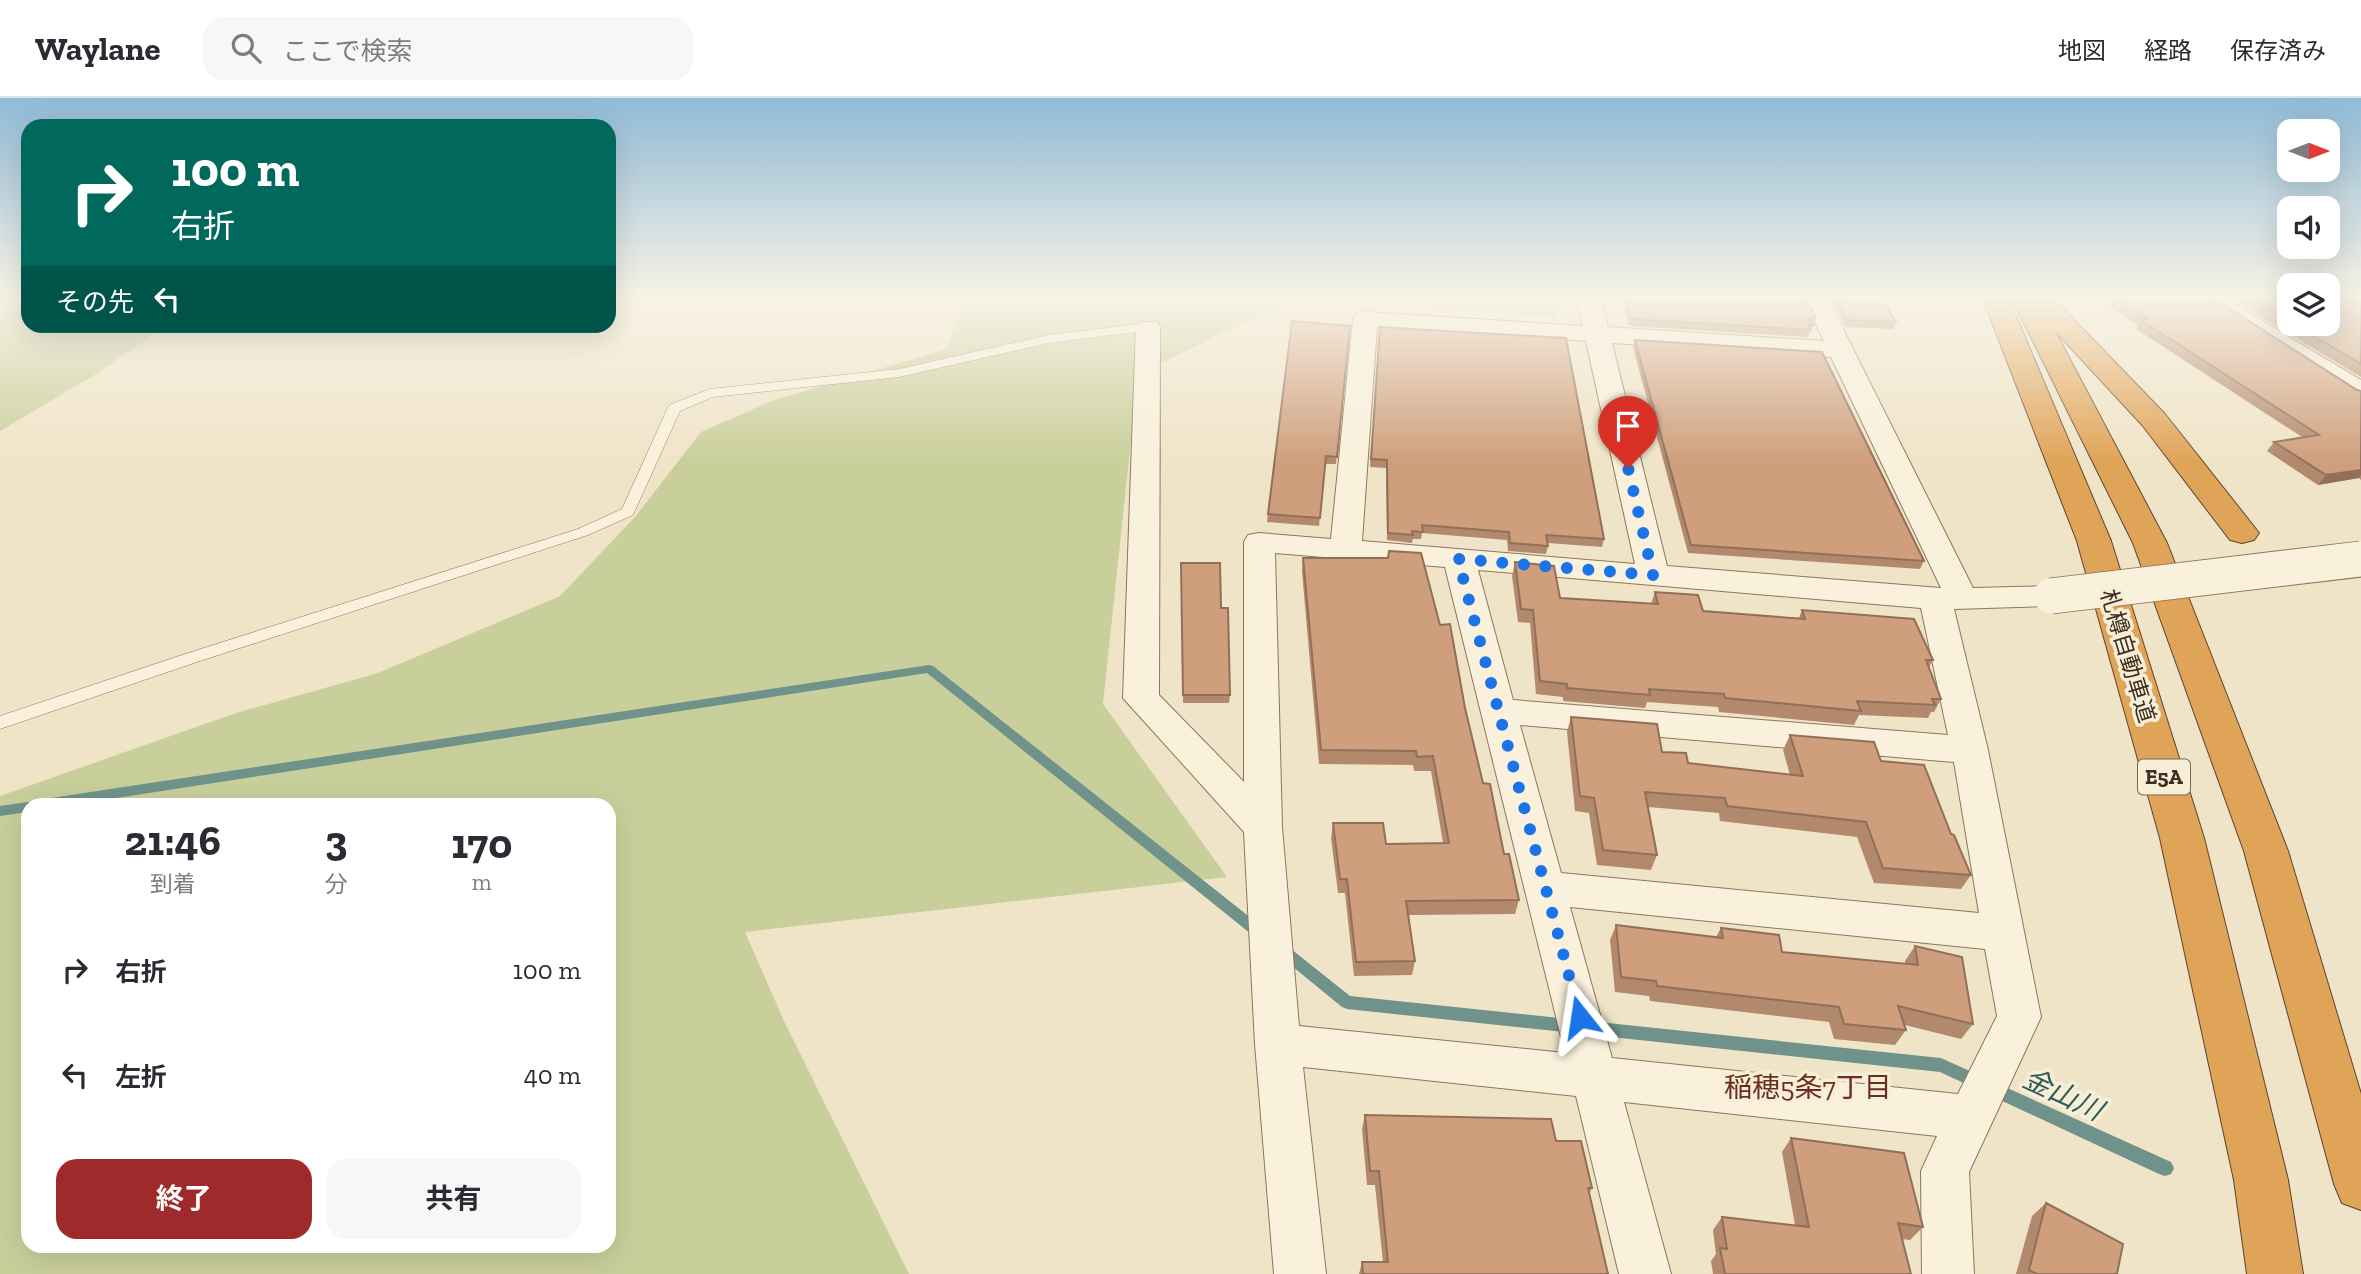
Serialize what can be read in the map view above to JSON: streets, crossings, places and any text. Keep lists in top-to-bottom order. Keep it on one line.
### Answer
{"streets":{"highway":["札樽自動車道","E5A"]},"districts":["稲穂5条7丁目"],"water":["金山川"],"north":"right","page":{"header":"Waylane","search":"ここで検索","nav":["地図","経路","保存済み"],"turn":["100 m","右折"],"then":"その先","eta":["21:46","到着","3","分","170","m"],"list":[{"name":"右折","value":"100 m"},{"name":"左折","value":"40 m"}],"buttons":["終了","共有"]}}
